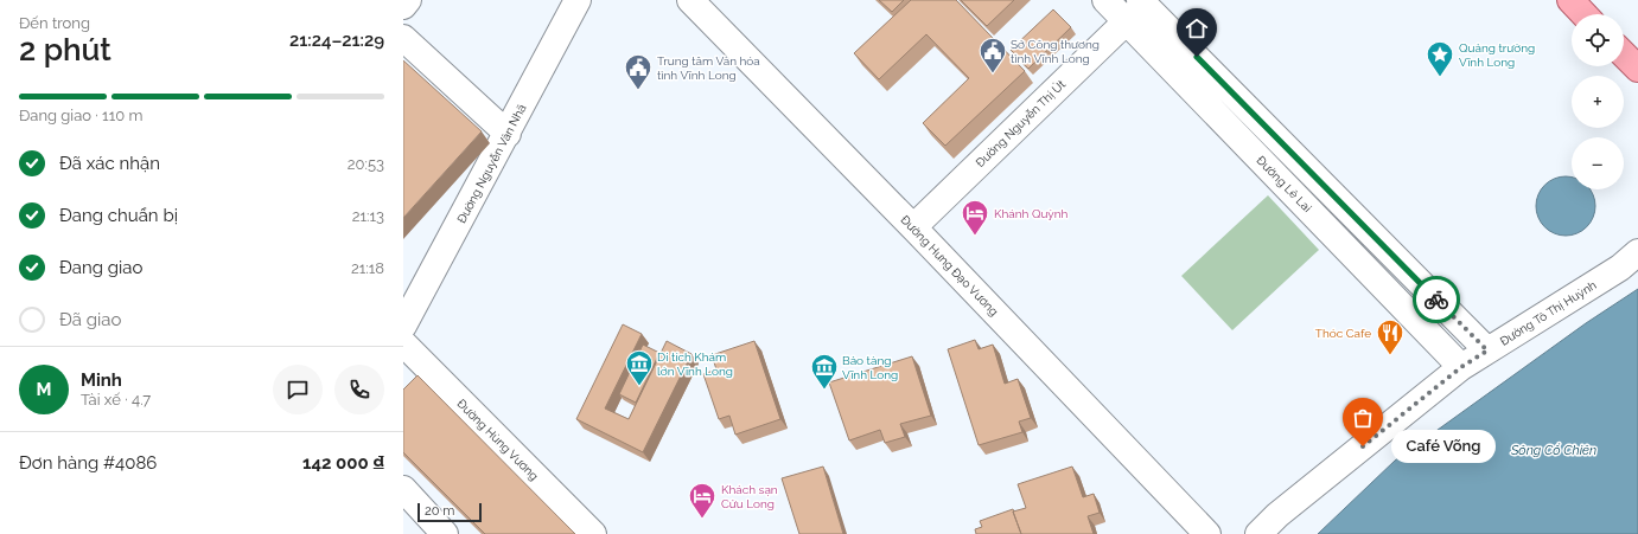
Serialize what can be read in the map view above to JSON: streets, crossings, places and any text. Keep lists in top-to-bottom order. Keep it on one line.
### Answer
{"streets":{"street":["Đường Nguyễn Thị Út","Đường Nguyễn Văn Nhã","Đường Lê Lai","Đường Hưng Đạo Vương","Đường Tô Thị Huỳnh","Đường Hùng Vương"]},"crossings":[["Đường Nguyễn Thị Út","Đường Lê Lai"],["Đường Nguyễn Thị Út","Đường Hưng Đạo Vương"],["Đường Lê Lai","Đường Tô Thị Huỳnh"]],"water":["Sông Cổ Chiên"],"places":{"public building":["Sở Công thương tỉnh Vĩnh Long","Trung tâm Văn hóa tỉnh Vĩnh Long"],"place":["Quảng trường Vĩnh Long"],"hotel":["Khánh Quỳnh","Khách sạn Cửu Long"],"restaurant":["Thóc Cafe"],"museum":["Di tích Khám lớn Vĩnh Long","Bảo tàng Vĩnh Long"],"other":["Café Võng"]},"scale_bar":"20 m","page":{"heading":["2 phút","Đến trong","21:24–21:29"],"panel":["Minh","Tài xế · 4.7","Đơn hàng #4086","142 000 ₫"],"map_buttons":["+","−"],"bar":"Đang giao · 110 m","list":[["Đã xác nhận","20:53"],["Đang chuẩn bị","21:13"],["Đang giao","21:18"],"Đã giao"],"round":"M","bubble":"Café Võng","scale":"20 m"}}
